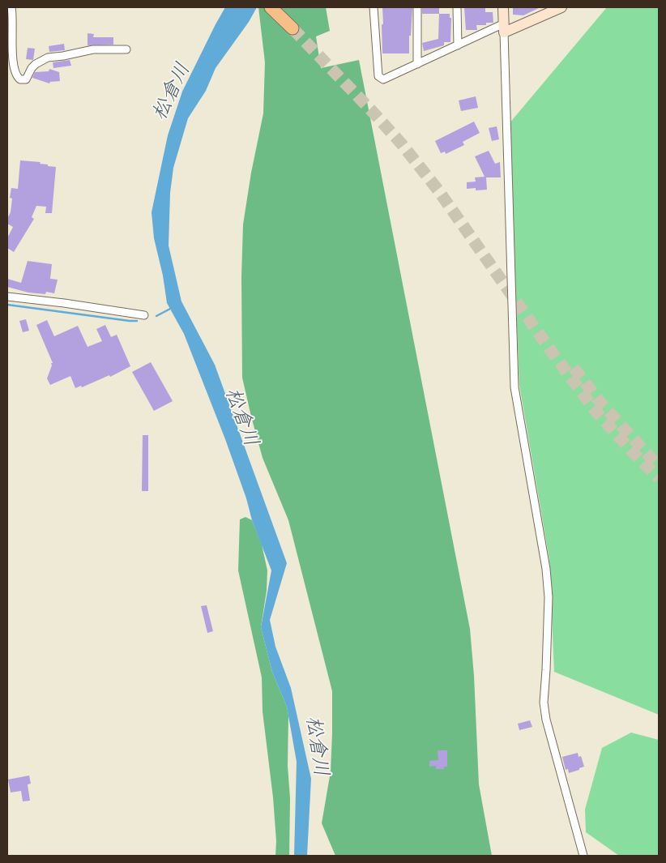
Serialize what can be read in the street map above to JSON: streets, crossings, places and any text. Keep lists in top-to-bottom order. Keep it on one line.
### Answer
{"water":["松倉川"]}
